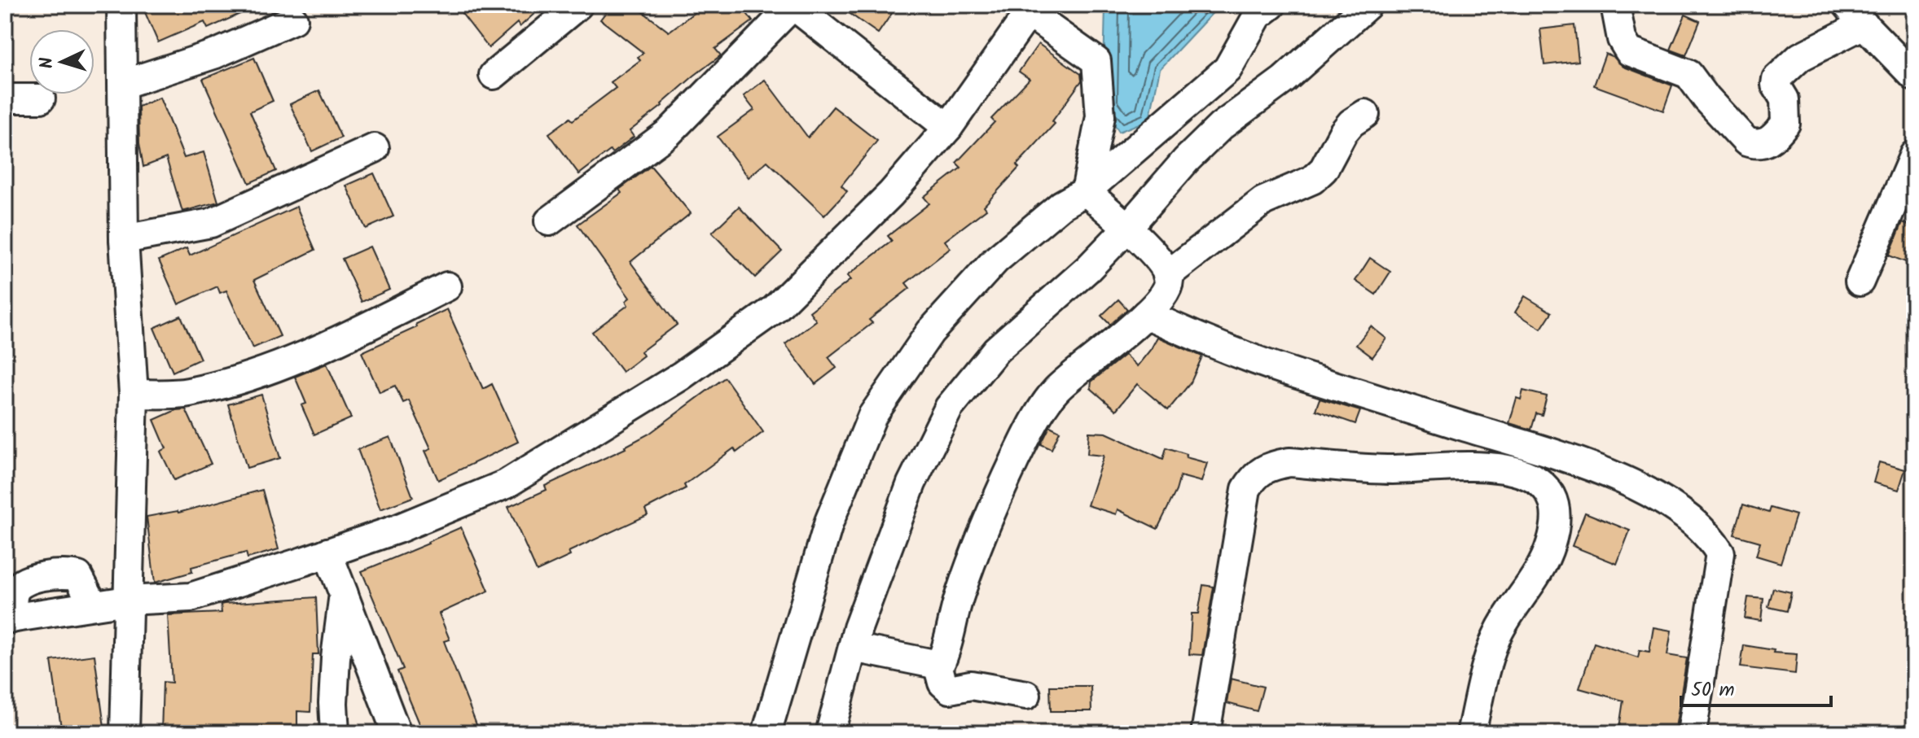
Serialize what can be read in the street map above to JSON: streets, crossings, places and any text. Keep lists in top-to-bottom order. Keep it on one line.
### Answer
{"scale_bar":"50 m","north":"left"}
